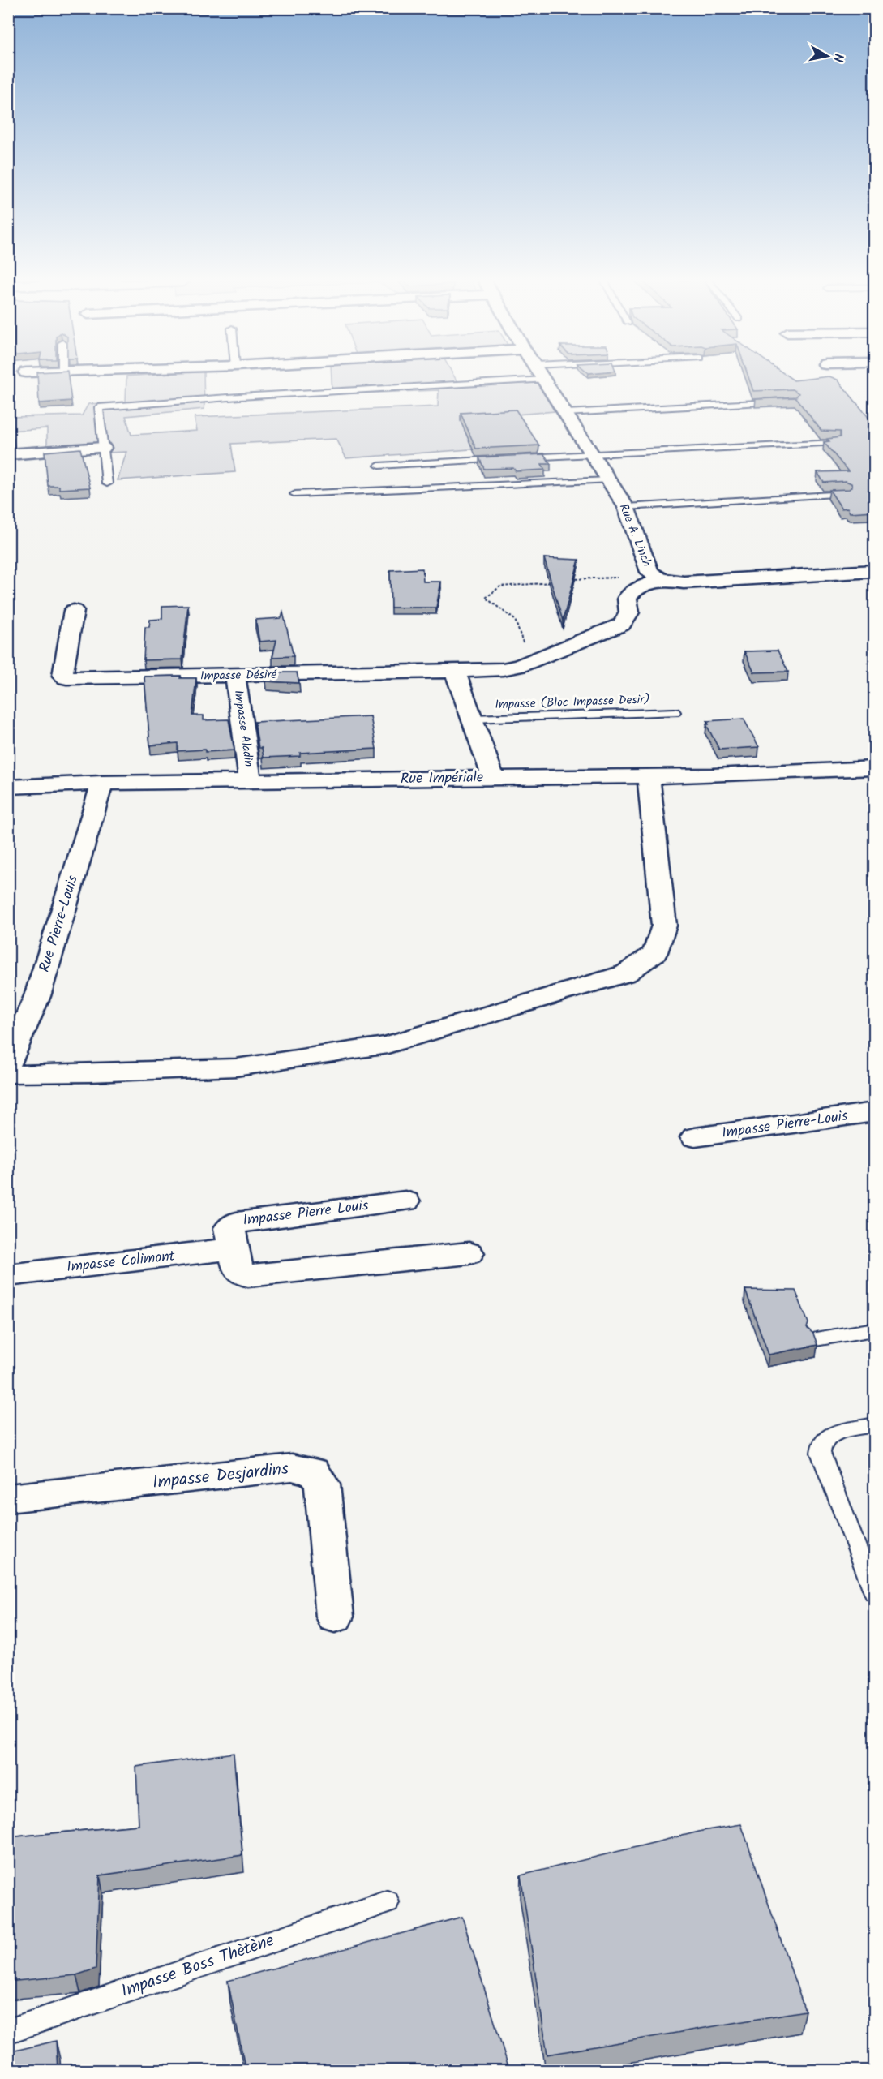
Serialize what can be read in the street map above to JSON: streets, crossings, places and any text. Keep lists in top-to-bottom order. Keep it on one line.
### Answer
{"streets":{"street":["Rue A. Linch","Impasse Désiré","Impasse Aladin","Rue Impériale","Rue Pierre-Louis","Impasse Pierre-Louis","Impasse Pierre Louis","Impasse Colimont","Impasse Desjardins"],"lane":["Impasse (Bloc Impasse Desir)","Impasse Boss Thètène"]},"crossings":[["Rue A. Linch","Impasse Désiré"],["Impasse Désiré","Impasse Aladin"],["Impasse Aladin","Rue Impériale"],["Rue Impériale","Rue Pierre-Louis"],["Impasse Pierre Louis","Impasse Colimont"]],"north":"right"}
